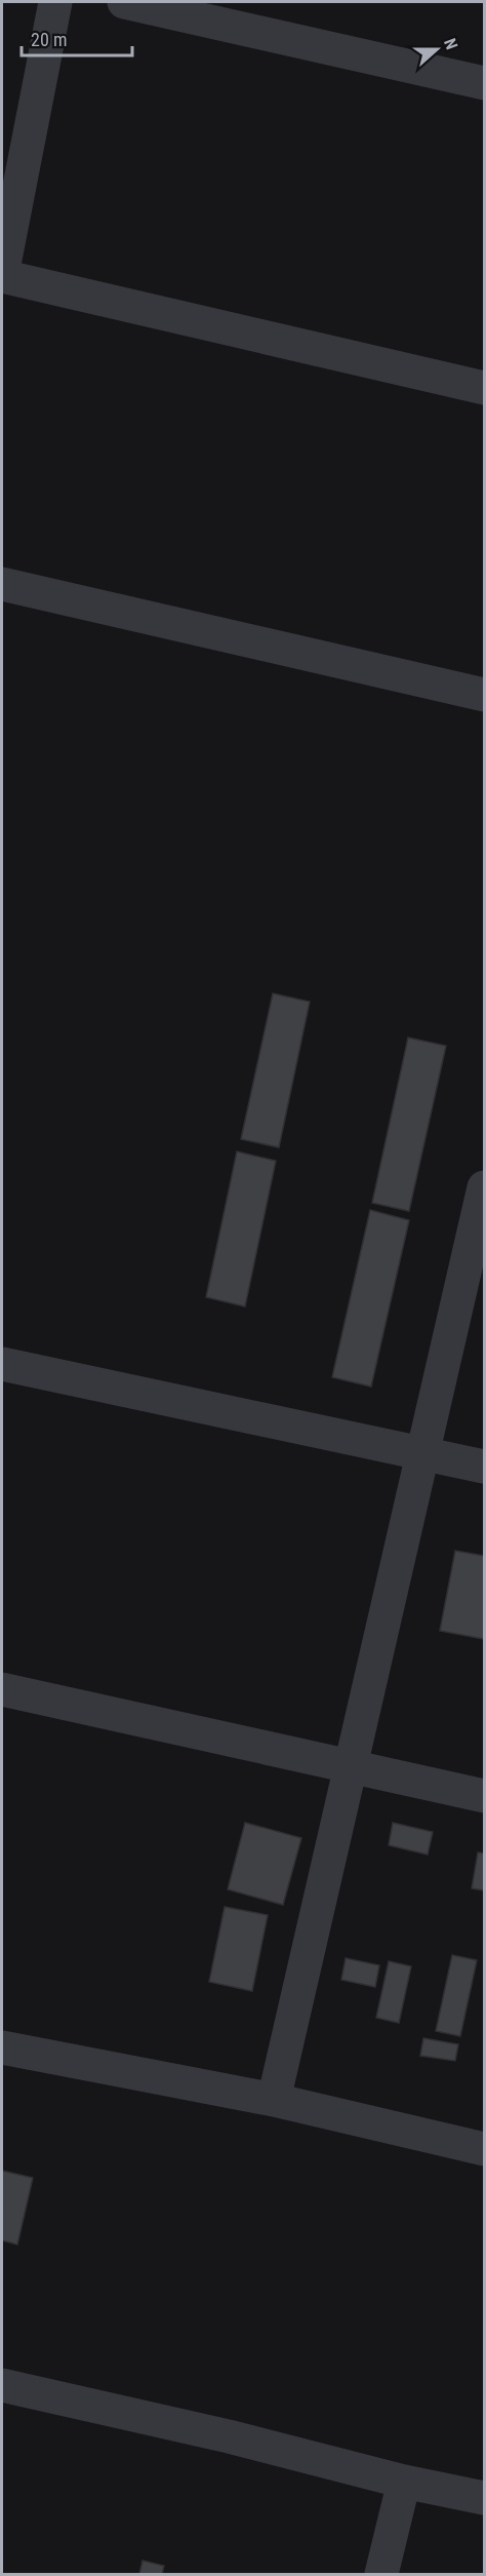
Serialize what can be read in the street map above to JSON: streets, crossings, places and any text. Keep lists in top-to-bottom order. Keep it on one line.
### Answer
{"scale_bar":"20 m","north":"right"}
